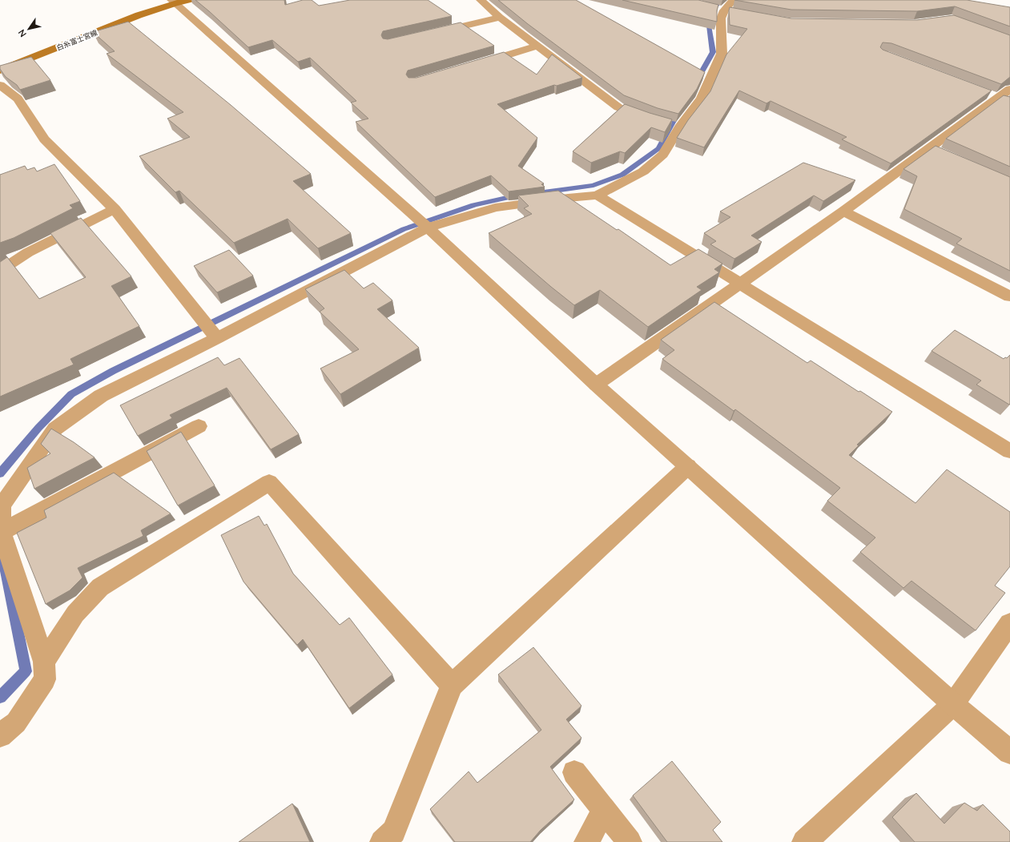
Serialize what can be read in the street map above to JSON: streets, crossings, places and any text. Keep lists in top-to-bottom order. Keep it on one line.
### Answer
{"streets":{"main road":["白糸富士宮線"]},"north":"bottom left"}
